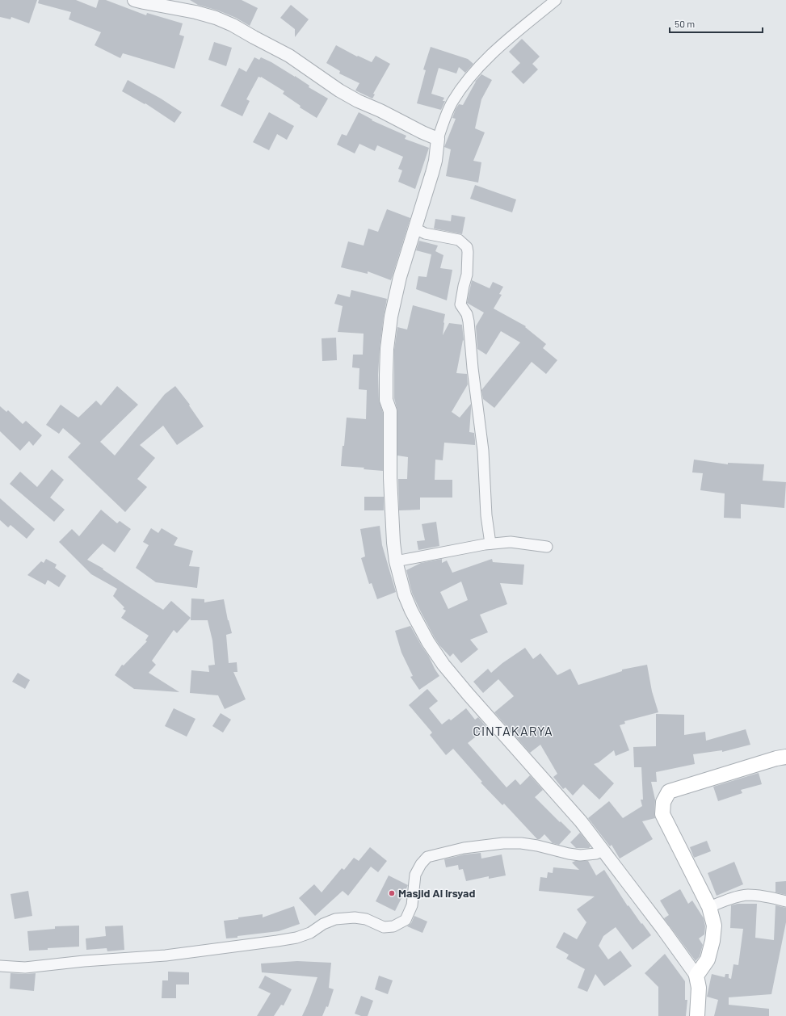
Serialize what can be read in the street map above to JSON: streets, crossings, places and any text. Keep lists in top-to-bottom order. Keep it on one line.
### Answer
{"districts":["CINTAKARYA"],"places":["Masjid Al Irsyad"],"scale_bar":"50 m"}
